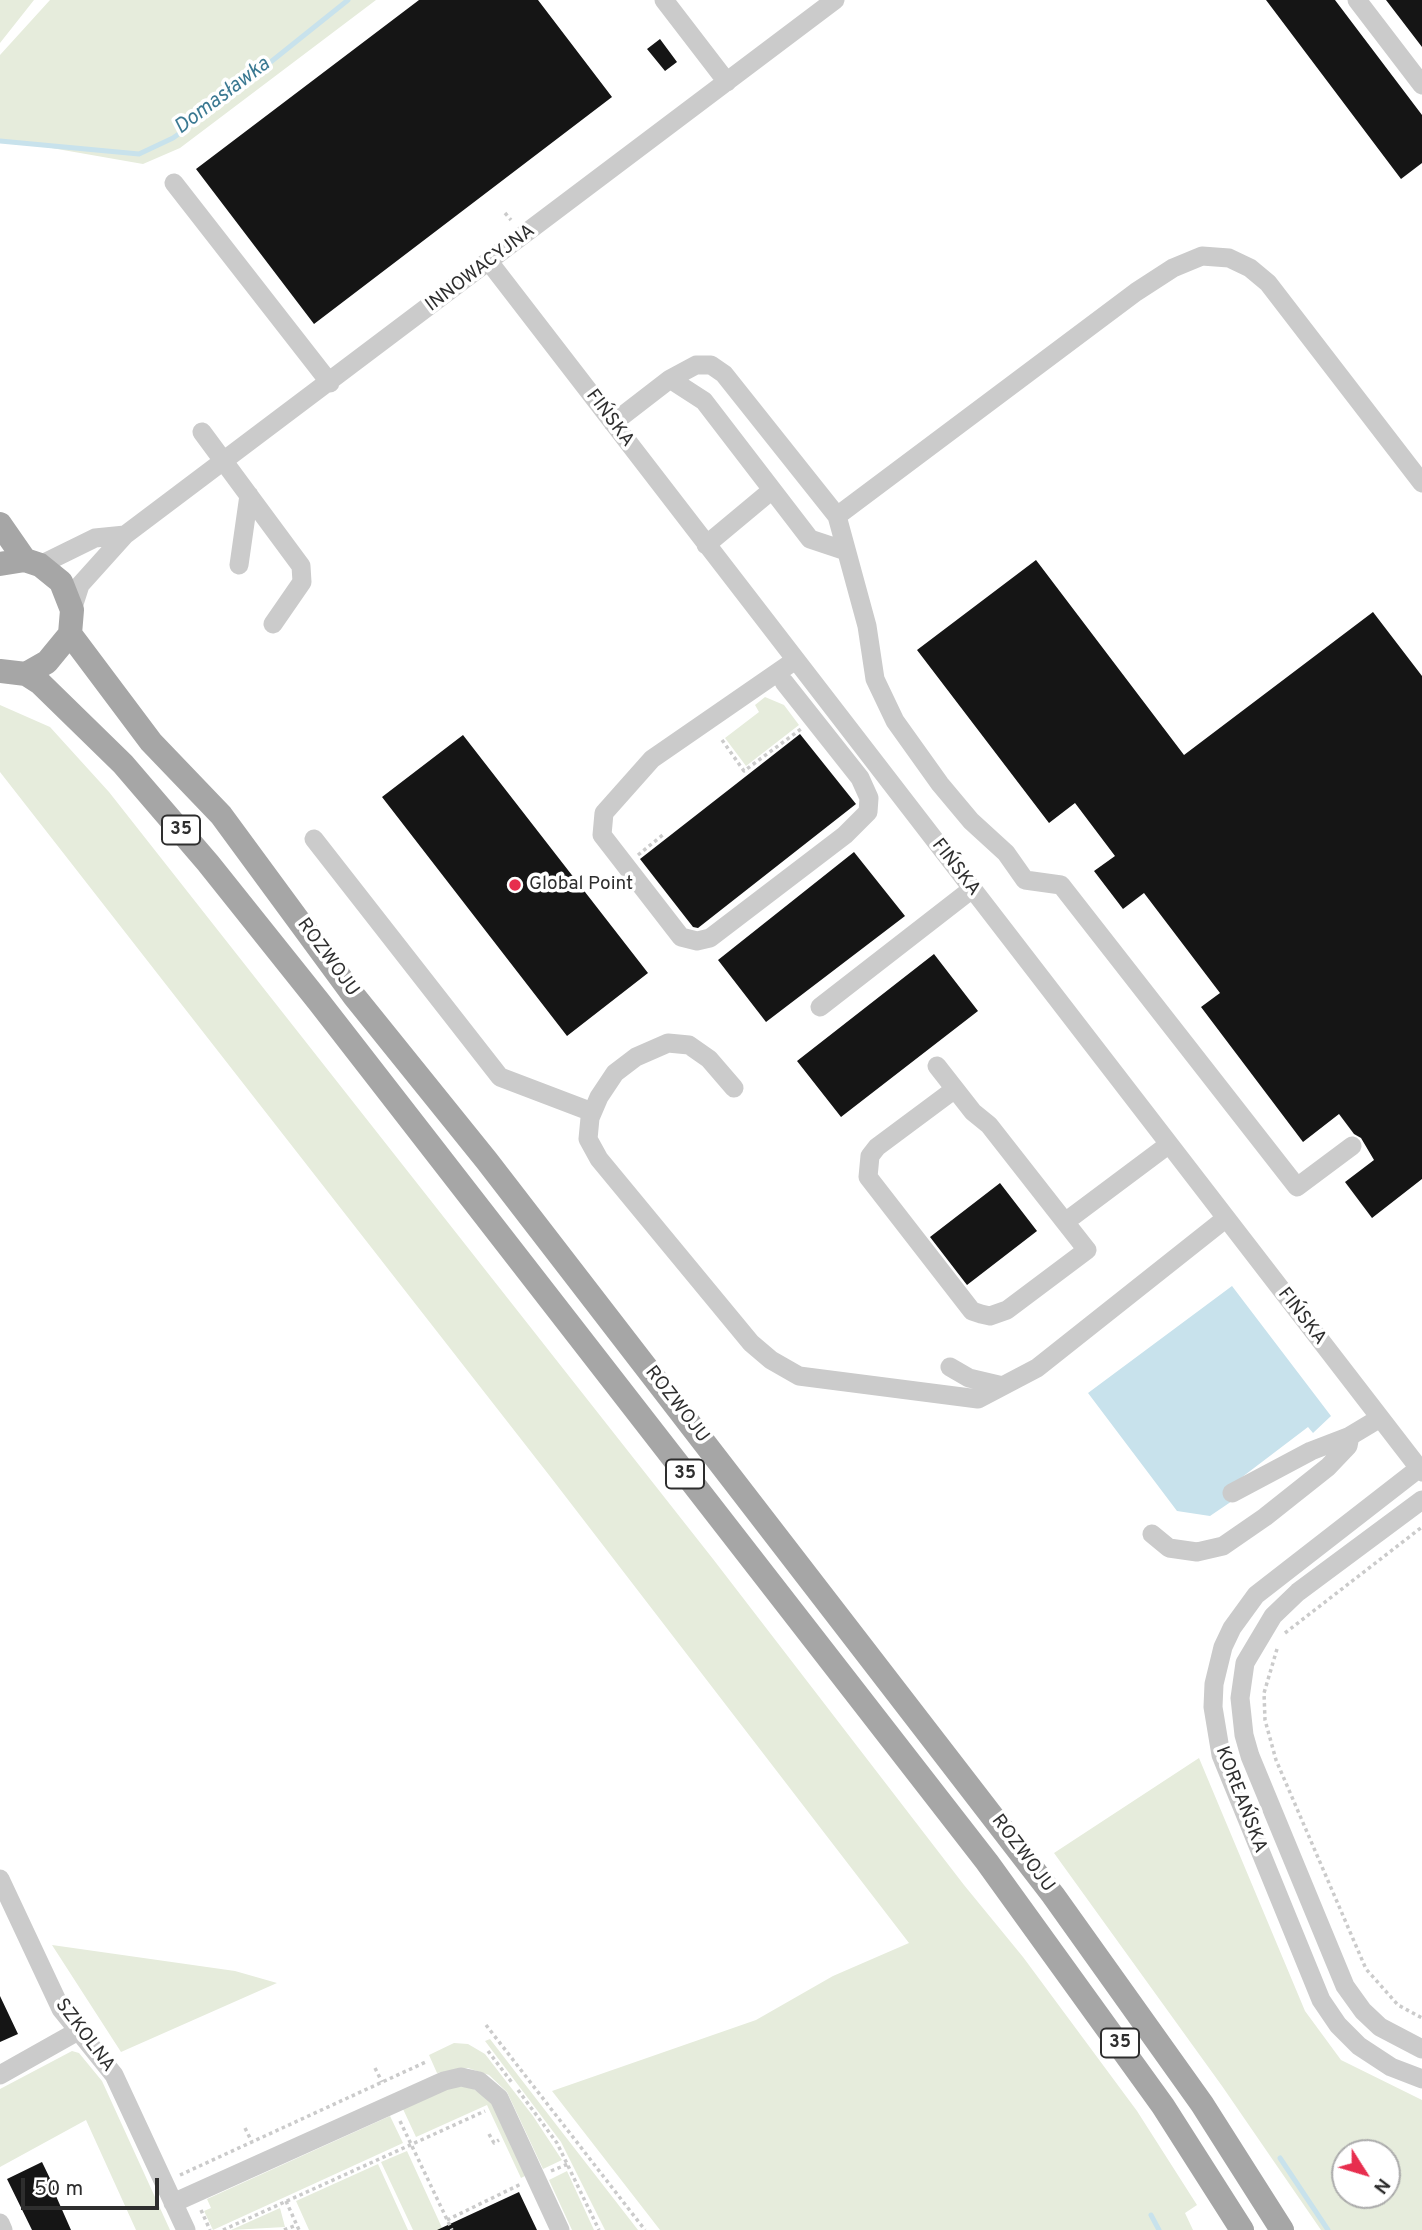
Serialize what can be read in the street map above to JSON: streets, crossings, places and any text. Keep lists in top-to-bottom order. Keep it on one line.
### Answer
{"streets":{"main road":["35","ROZWOJU"],"street":["INNOWACYJNA","FIŃSKA","KOREAŃSKA","SZKOLNA"]},"crossings":[["INNOWACYJNA","FIŃSKA"],["INNOWACYJNA","35"],["INNOWACYJNA","ROZWOJU"],["FIŃSKA","KOREAŃSKA"],["35","ROZWOJU"]],"water":["Domasławka"],"places":["Global Point"],"scale_bar":"50 m","north":"bottom right"}
